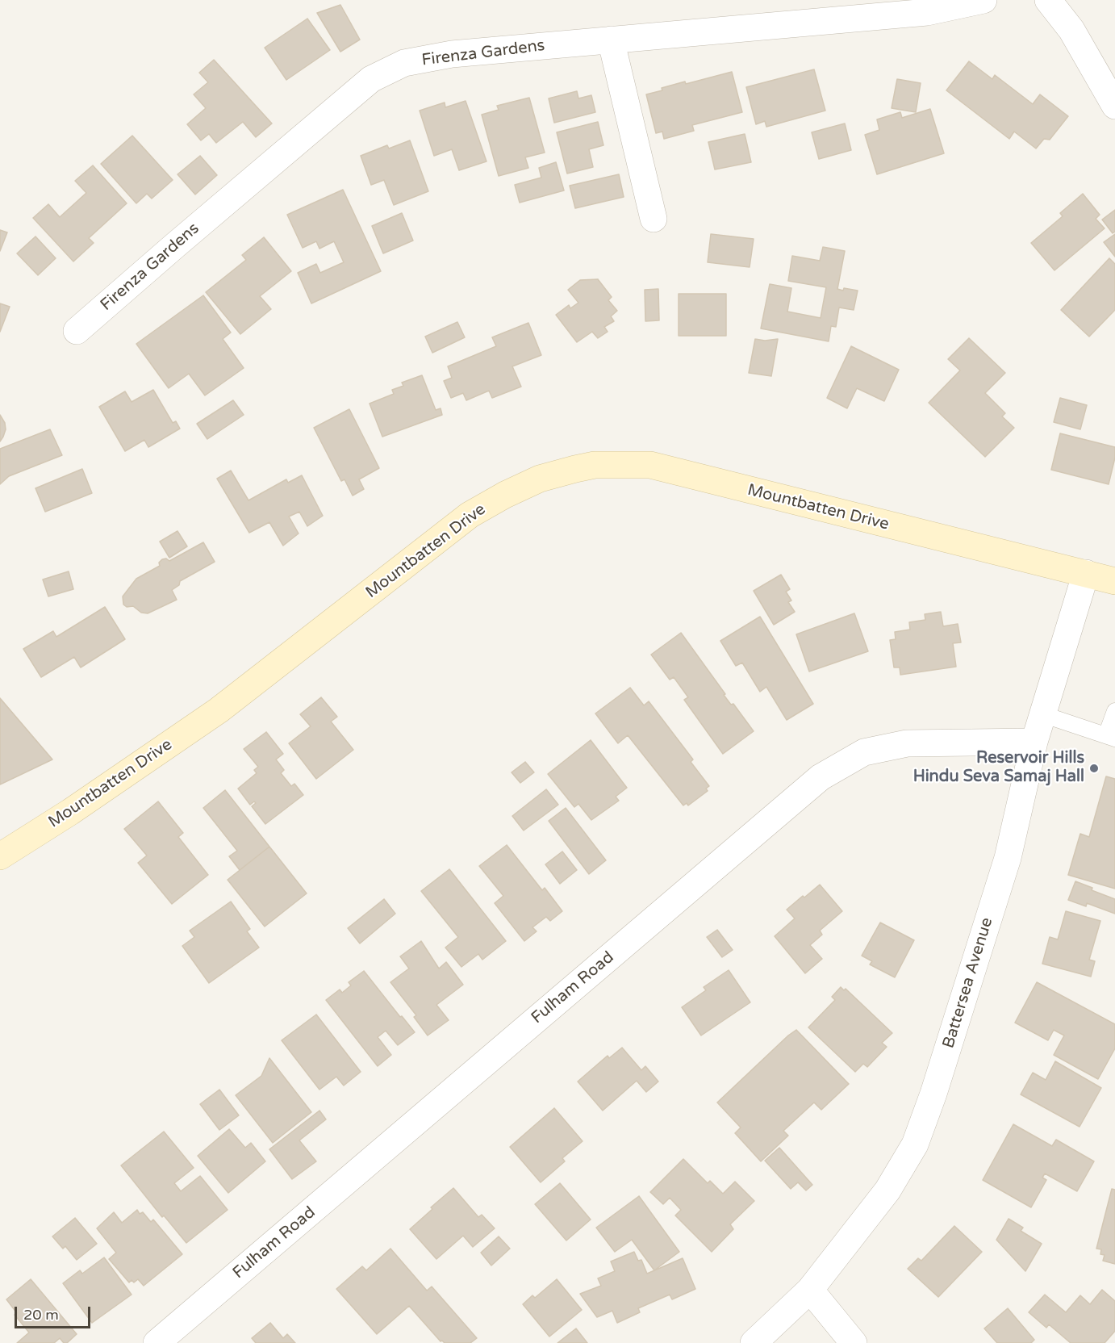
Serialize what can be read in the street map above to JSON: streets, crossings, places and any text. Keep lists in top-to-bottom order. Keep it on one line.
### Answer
{"streets":{"main road":["Mountbatten Drive"],"street":["Firenza Gardens","Battersea Avenue","Fulham Road"]},"crossings":[["Mountbatten Drive","Battersea Avenue"],["Battersea Avenue","Fulham Road"]],"places":["Reservoir Hills Hindu Seva Samaj Hall"],"scale_bar":"20 m"}
